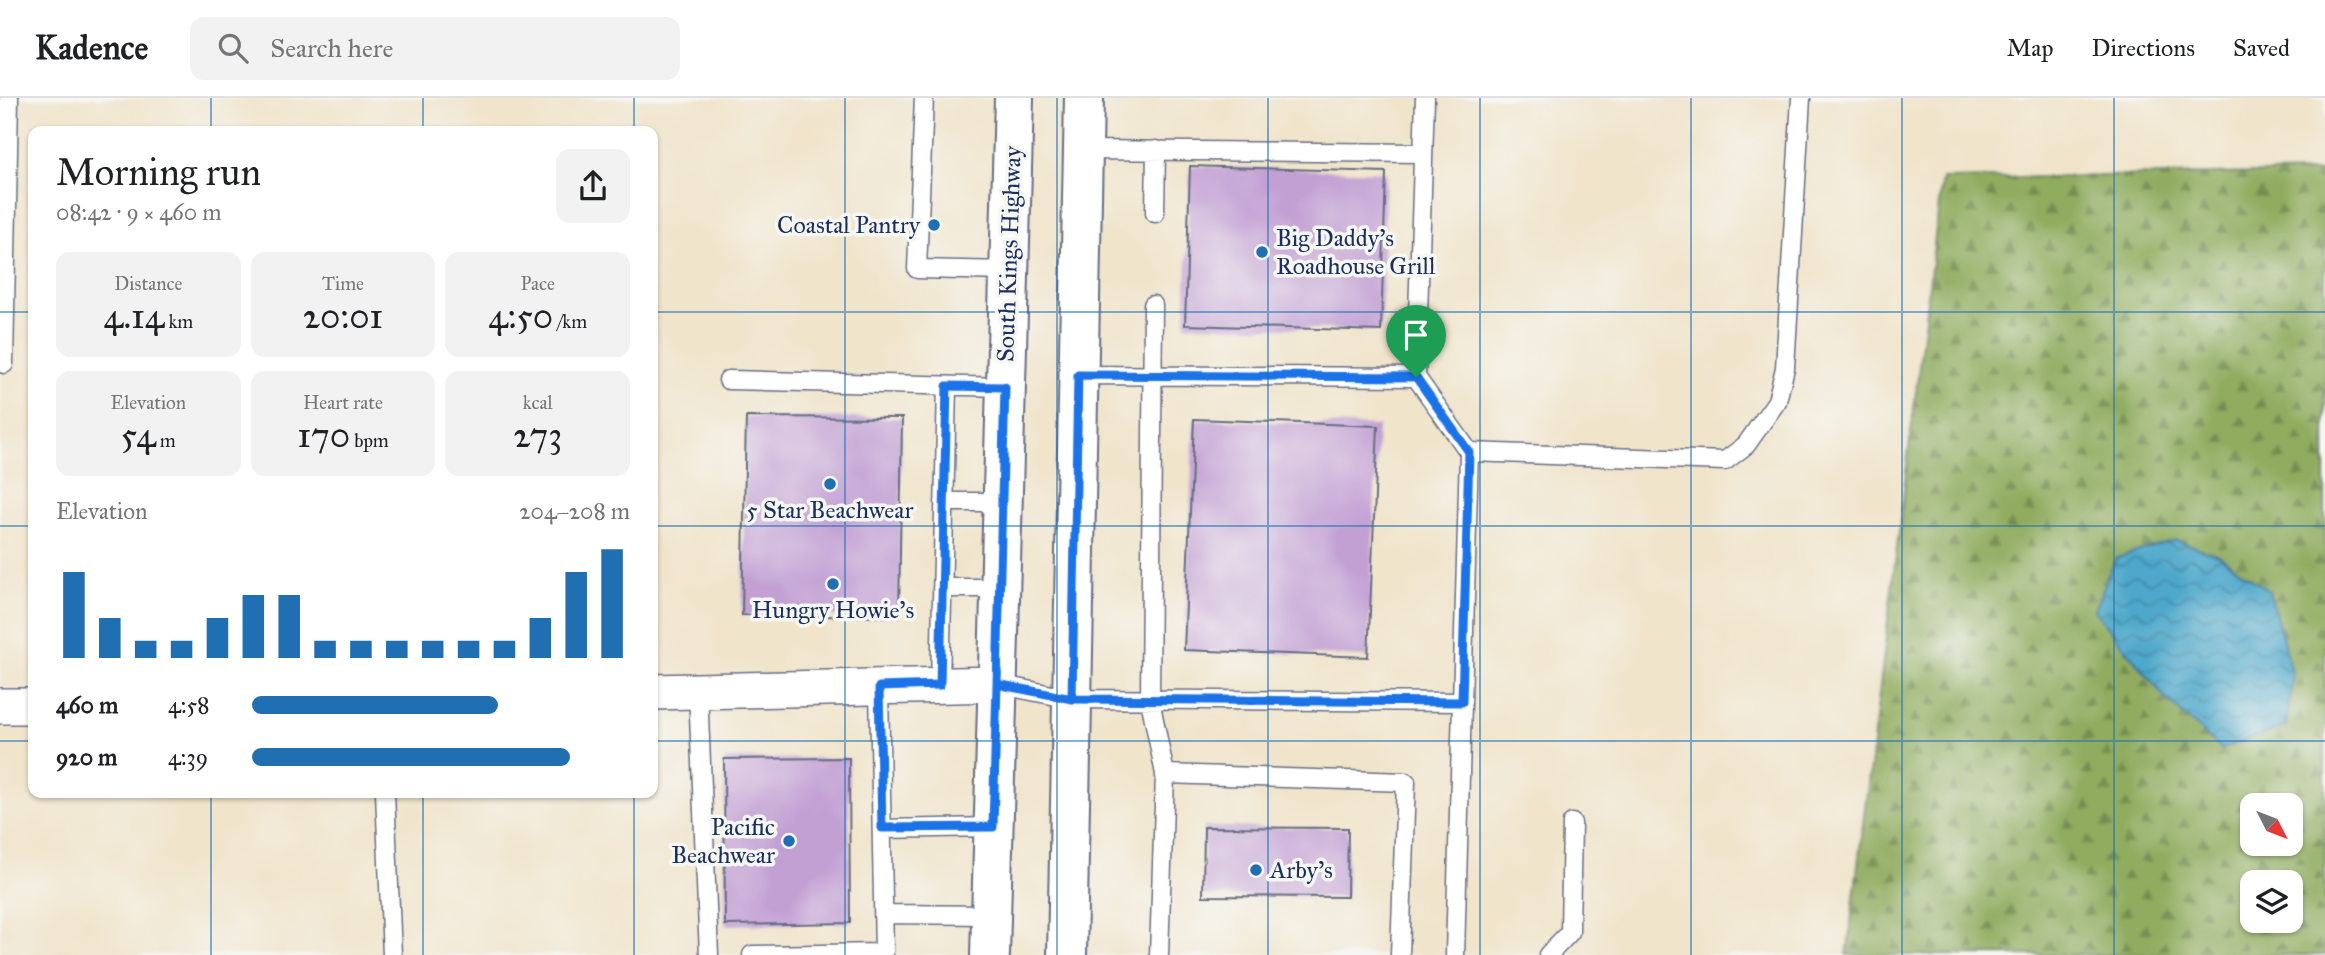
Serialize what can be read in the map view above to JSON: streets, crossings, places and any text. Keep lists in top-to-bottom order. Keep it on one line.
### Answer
{"streets":{"main road":["South Kings Highway"]},"places":["Coastal Pantry","Big Daddy's Roadhouse Grill","5 Star Beachwear","Hungry Howie's","Pacific Beachwear","Arby's"],"north":"bottom right","page":{"header":"Kadence","search":"Search here","nav":["Map","Directions","Saved"],"heading":["Morning run","08:42 · 9 × 460 m"],"stats":[["Distance","4.14 km"],["Time","20:01"],["Pace","4:50 /km"],["Elevation","54 m"],["Heart rate","170 bpm"],["kcal","273"]],"chart":["Elevation","204–208 m"],"list":[{"name":"460 m","note":"4:58"},{"name":"920 m","note":"4:39"}]}}
